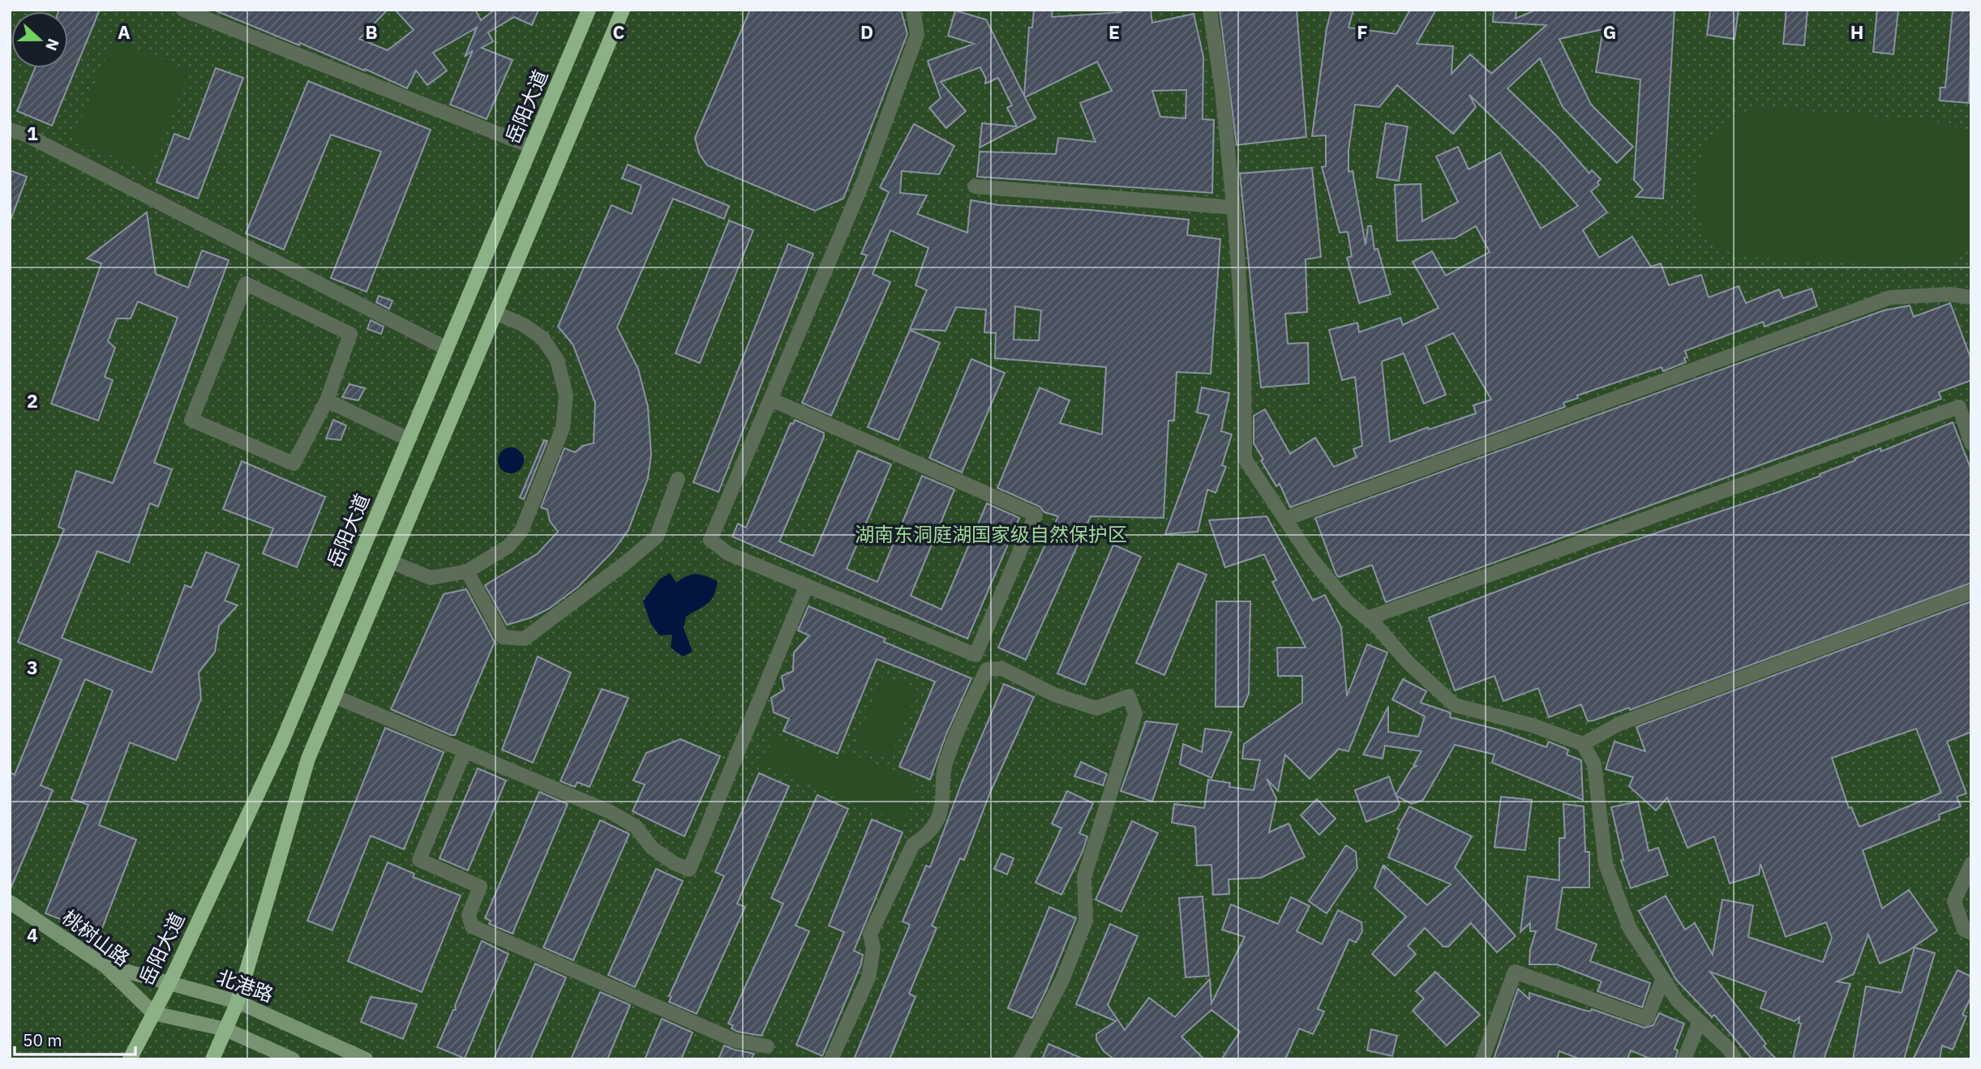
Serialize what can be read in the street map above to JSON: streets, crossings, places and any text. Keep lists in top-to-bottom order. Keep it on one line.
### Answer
{"streets":{"main road":["岳阳大道","桃树山路","北港路"]},"crossings":[["岳阳大道","桃树山路"],["岳阳大道","北港路"],["桃树山路","北港路"]],"parks":["湖南东洞庭湖国家级自然保护区"],"scale_bar":"50 m","north":"right","grid":{"columns":["A","B","C","D","E","F","G","H"],"rows":["1","2","3","4"]}}
